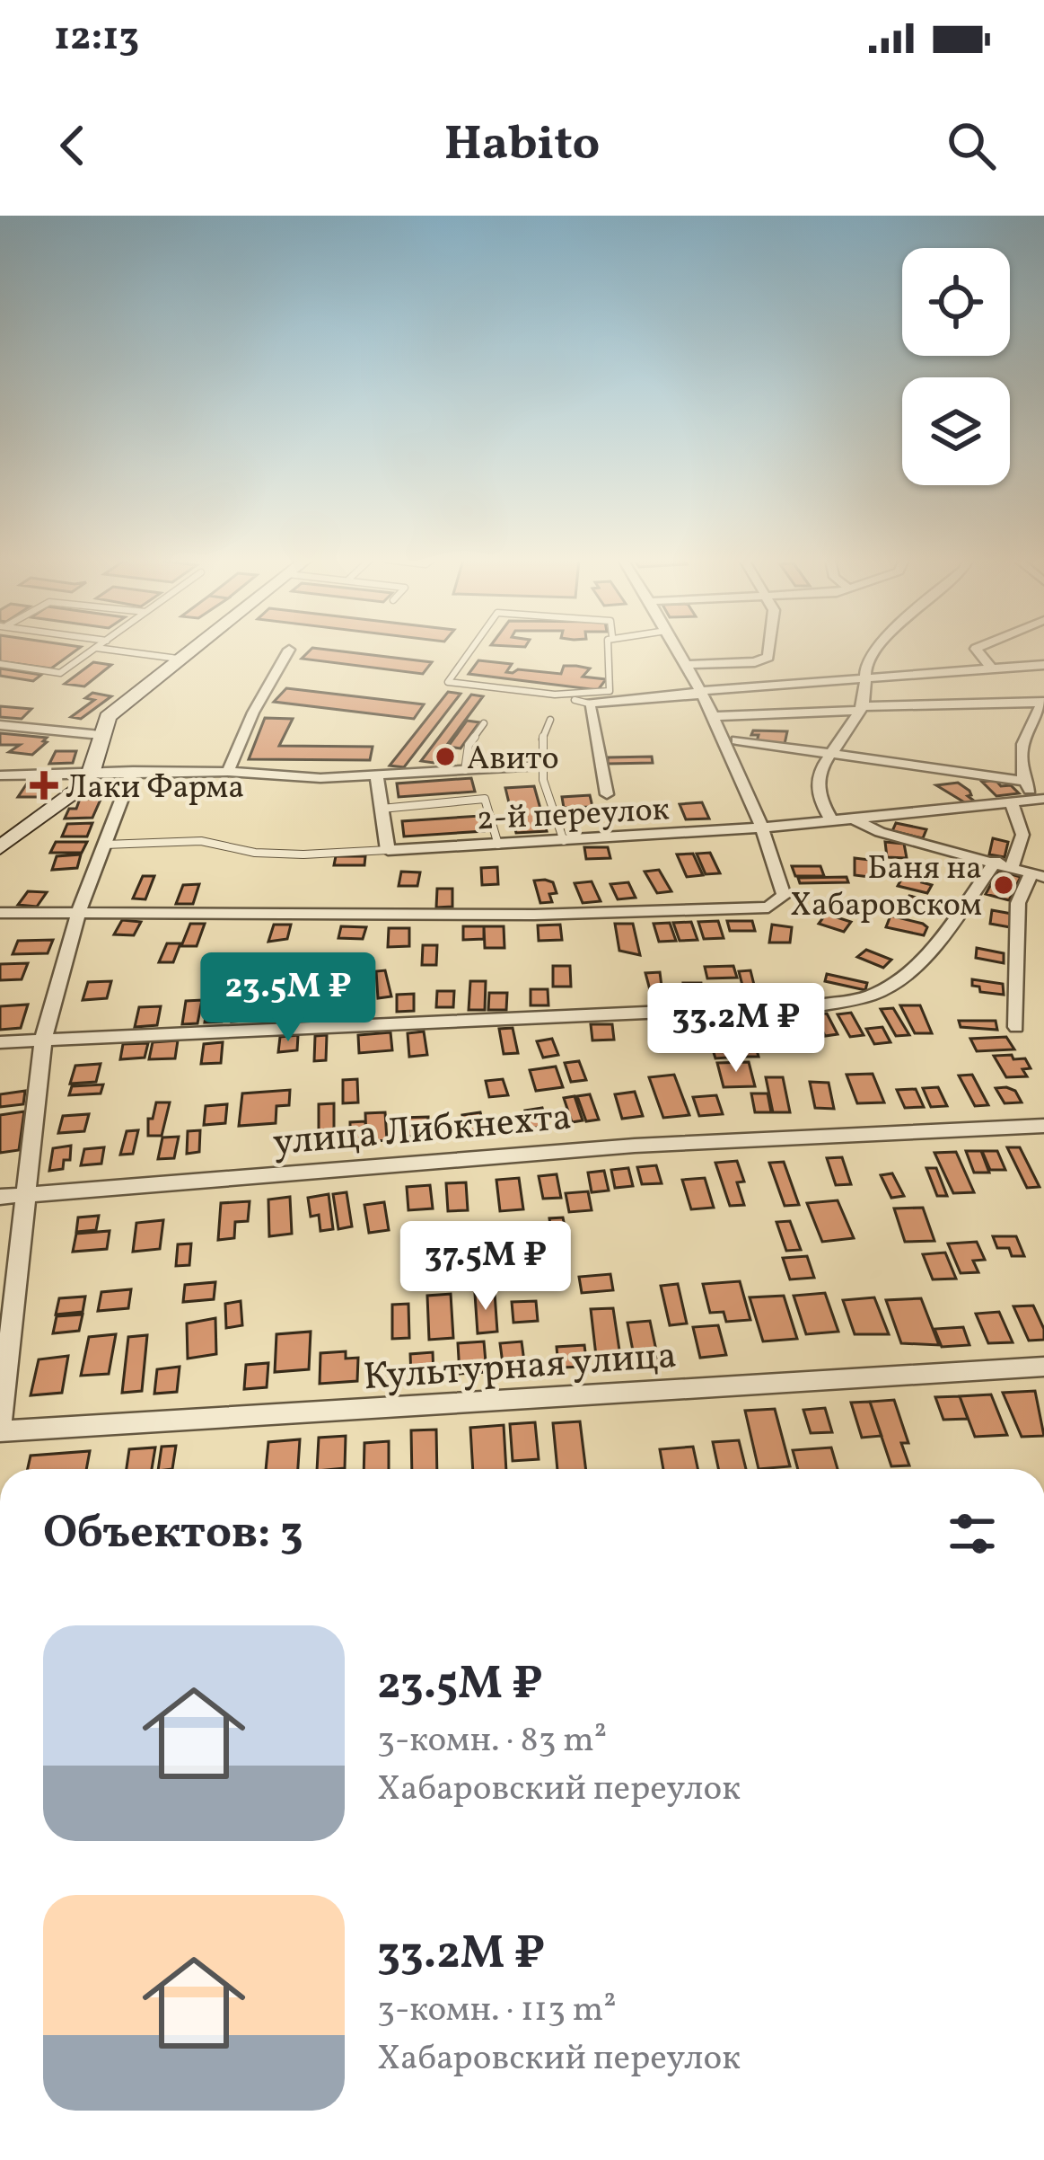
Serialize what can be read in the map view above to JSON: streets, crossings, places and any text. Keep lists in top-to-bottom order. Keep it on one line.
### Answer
{"streets":{"street":["2-й переулок","улица Либкнехта","Культурная улица"]},"places":{"other":["Авито","Баня на Хабаровском"],"health":["Лаки Фарма"]},"page":{"status":"12:13","header":"Habito","price":["23.5M ₽","33.2M ₽","37.5M ₽"],"heading":"Объектов: 3","list":[{"name":"23.5M ₽","note":"3-комн. · 83 m² · Хабаровский переулок"},{"name":"33.2M ₽","note":"3-комн. · 113 m² · Хабаровский переулок"}]}}
